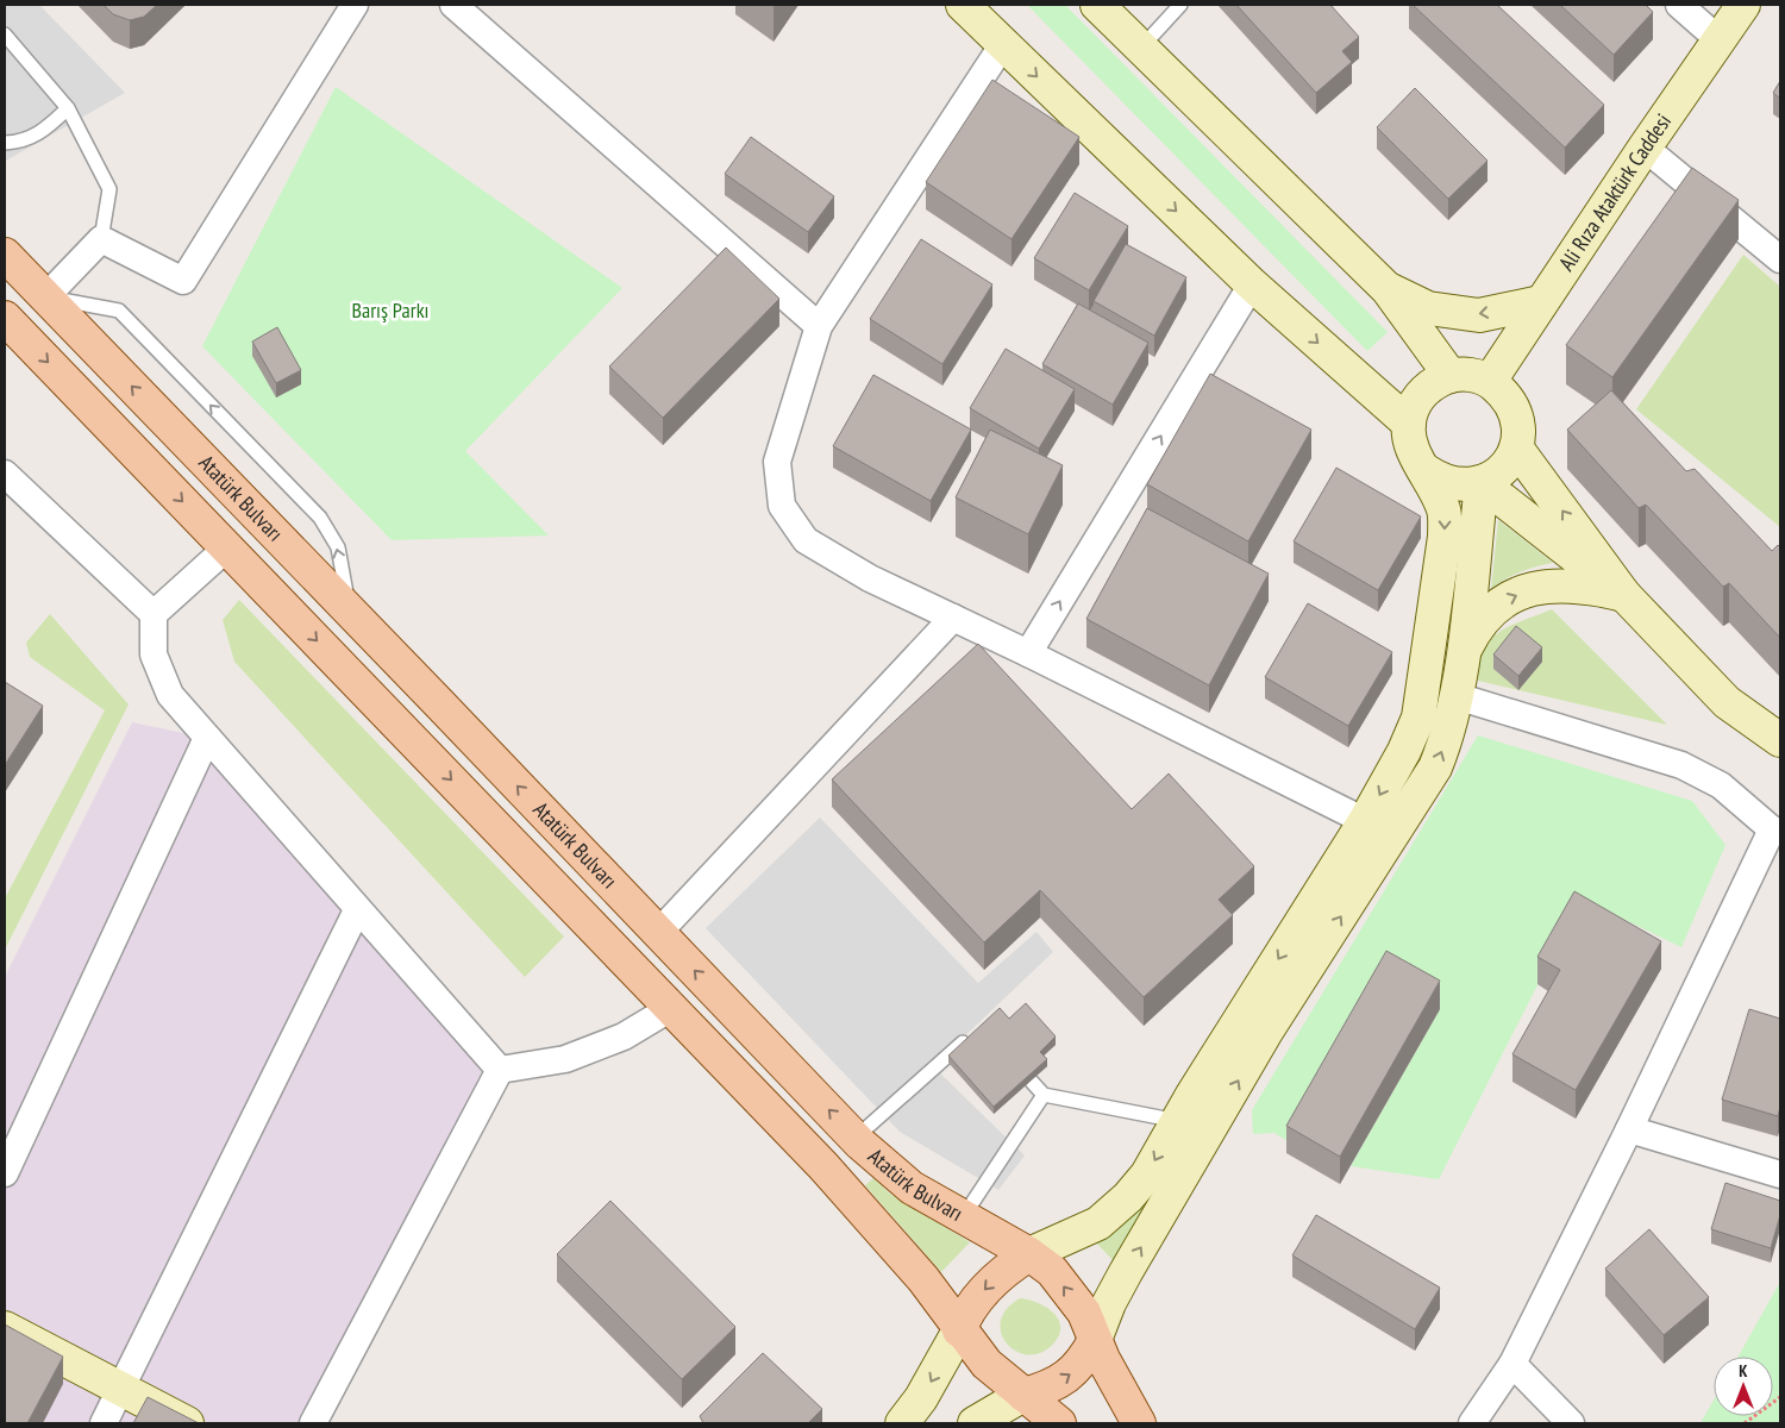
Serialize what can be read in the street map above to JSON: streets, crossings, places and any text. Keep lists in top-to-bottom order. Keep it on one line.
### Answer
{"streets":{"main road":["Ali Rıza Ataktürk Caddesi","Atatürk Bulvarı"]},"parks":["Barış Parkı"],"north":"top"}
